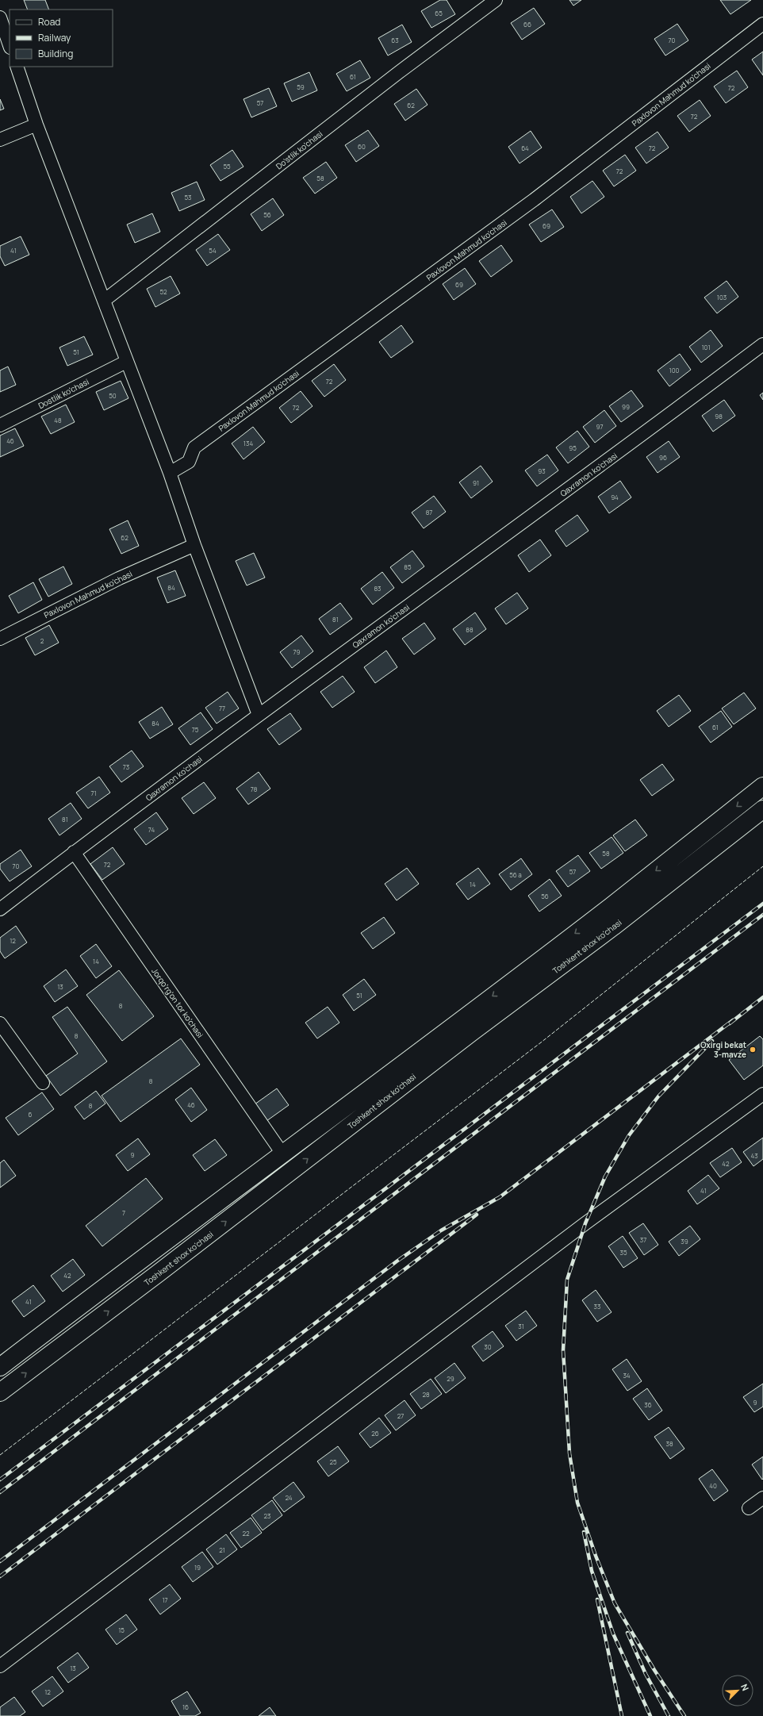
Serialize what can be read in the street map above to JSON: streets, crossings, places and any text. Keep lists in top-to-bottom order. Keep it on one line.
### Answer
{"streets":{"highway":["Toshkent shox ko'chasi"],"street":["Paxlovon Mahmud ko'chasi","Do'stlik ko'chasi","Dostlik ko'chasi","Qaxramon ko'chasi","Jorqo'rg'on tor ko'chasi"]},"crossings":[["Qaxramon ko'chasi","Jorqo'rg'on tor ko'chasi"],["Toshkent shox ko'chasi","Jorqo'rg'on tor ko'chasi"]],"places":["Oxirgi bekat 3-mavze"],"house_numbers":["65","66","63","70","61","59","72","57","62","72","60","64","72","55","72","58","53","56","69","41","54","69","52","103","101","51","100","72","50","99","72","98","48","97","46","134","95","96","93","91","94","87","62","85","84","83","81","88","2","79","77","84","61","75","73","78","71","81","74","58","72","70","57","56 а","14","56","12","14","13","51","8","8","8","46","8","6","9","43","42","41","7","37","39","35","42","41","33","31","30","34","29","28","9","36","27","26","38","25","40","24","23","22","21","19","17","15","13","12","16"],"legend":["Road","Railway","Building"],"north":"top right"}
